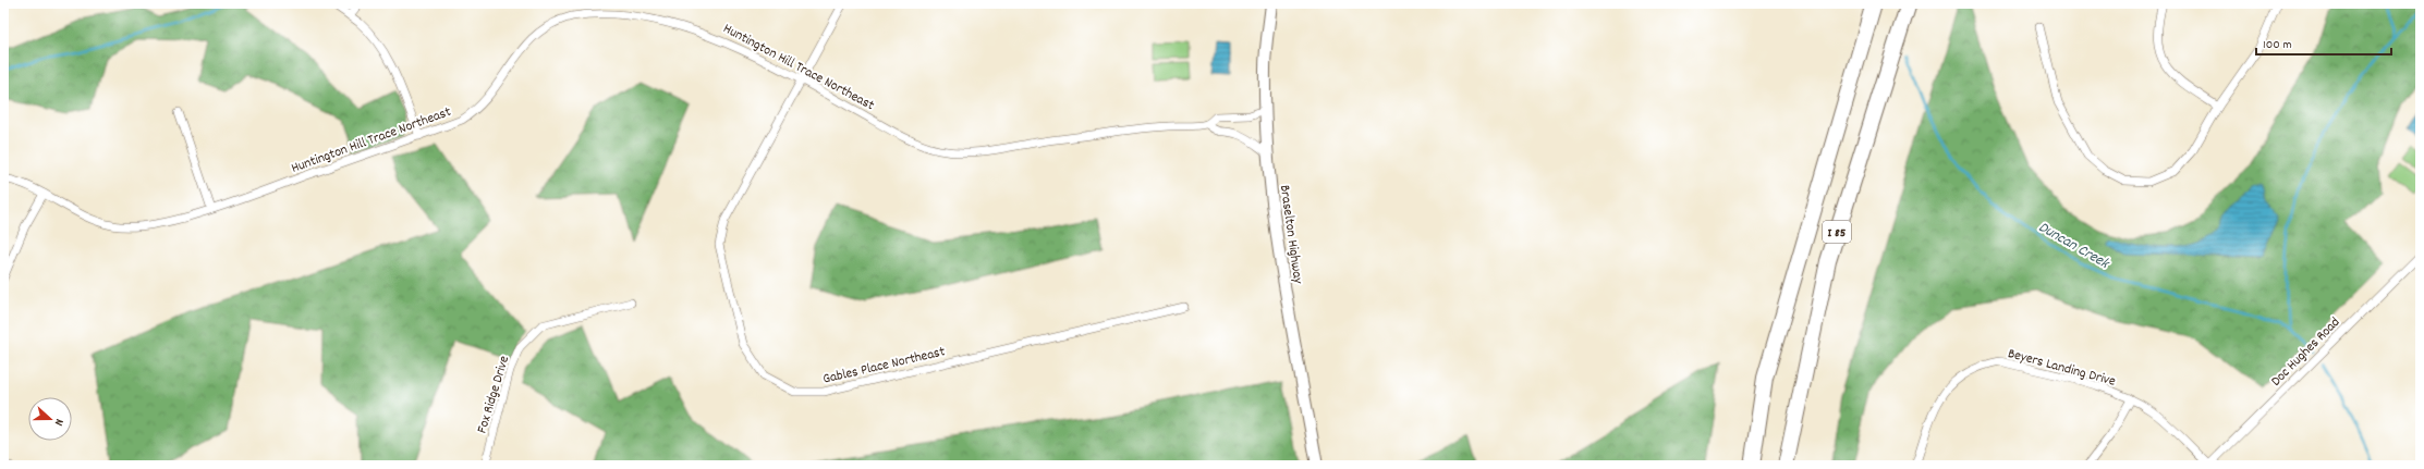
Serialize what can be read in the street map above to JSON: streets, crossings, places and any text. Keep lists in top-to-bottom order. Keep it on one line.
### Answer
{"streets":{"highway":["I 85"],"main road":["Braselton Highway"],"street":["Huntington Hill Trace Northeast","Doc Hughes Road","Gables Place Northeast","Beyers Landing Drive","Fox Ridge Drive"]},"crossings":[["Huntington Hill Trace Northeast","Braselton Highway"],["Huntington Hill Trace Northeast","Gables Place Northeast"],["Doc Hughes Road","Beyers Landing Drive"]],"water":["Duncan Creek"],"scale_bar":"100 m","north":"right"}
